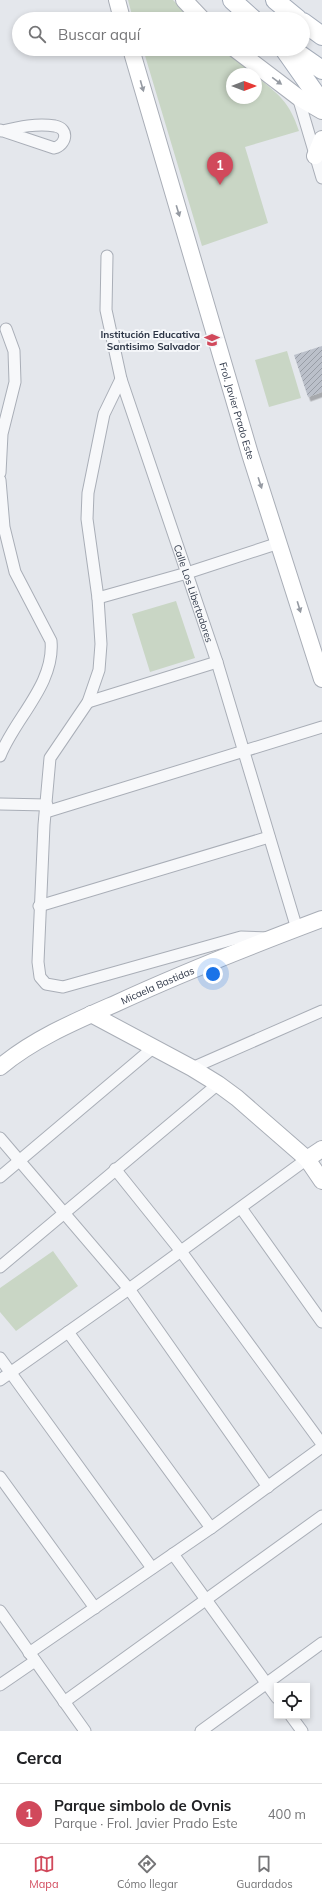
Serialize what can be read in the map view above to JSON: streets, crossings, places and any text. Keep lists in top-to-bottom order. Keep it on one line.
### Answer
{"streets":{"street":["Frol. Javier Prado Este","Calle Los Libertadores","Micaela Bastidas"]},"crossings":[["Calle Los Libertadores","Micaela Bastidas"]],"one_way":["Frol. Javier Prado Este"],"places":{"school or university":["Institución Educativa Santisimo Salvador"]},"north":"right","page":{"search":"Buscar aquí","pins":"1","heading":"Cerca","list":[{"mark":"1","name":"Parque simbolo de Ovnis","note":"Parque · Frol. Javier Prado Este","value":"400 m"}],"nav":["Mapa","Cómo llegar","Guardados"]}}
